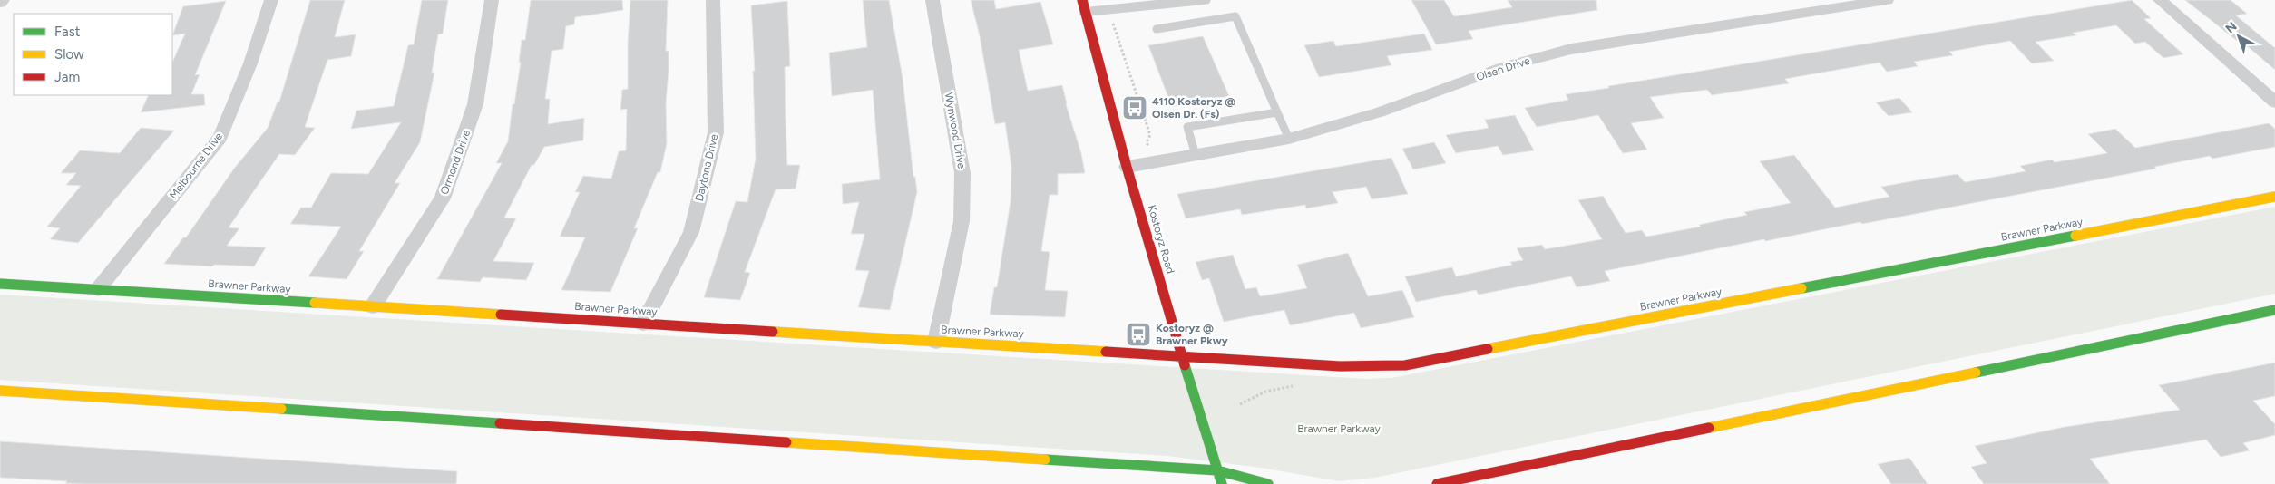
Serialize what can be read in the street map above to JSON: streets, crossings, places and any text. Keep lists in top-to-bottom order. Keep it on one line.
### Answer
{"streets":{"street":["Olsen Drive","Wynwood Drive","Ormond Drive","Melbourne Drive","Daytona Drive","Brawner Parkway","Kostoryz Road"]},"crossings":[["Olsen Drive","Kostoryz Road"],["Wynwood Drive","Brawner Parkway"],["Ormond Drive","Brawner Parkway"],["Melbourne Drive","Brawner Parkway"],["Daytona Drive","Brawner Parkway"],["Brawner Parkway","Kostoryz Road"]],"parks":["Brawner Parkway"],"places":{"bus stop":["4110 Kostoryz @ Olsen Dr. (Fs)","Kostoryz @ Brawner Pkwy"]},"legend":["Fast","Slow","Jam"],"north":"top left"}
